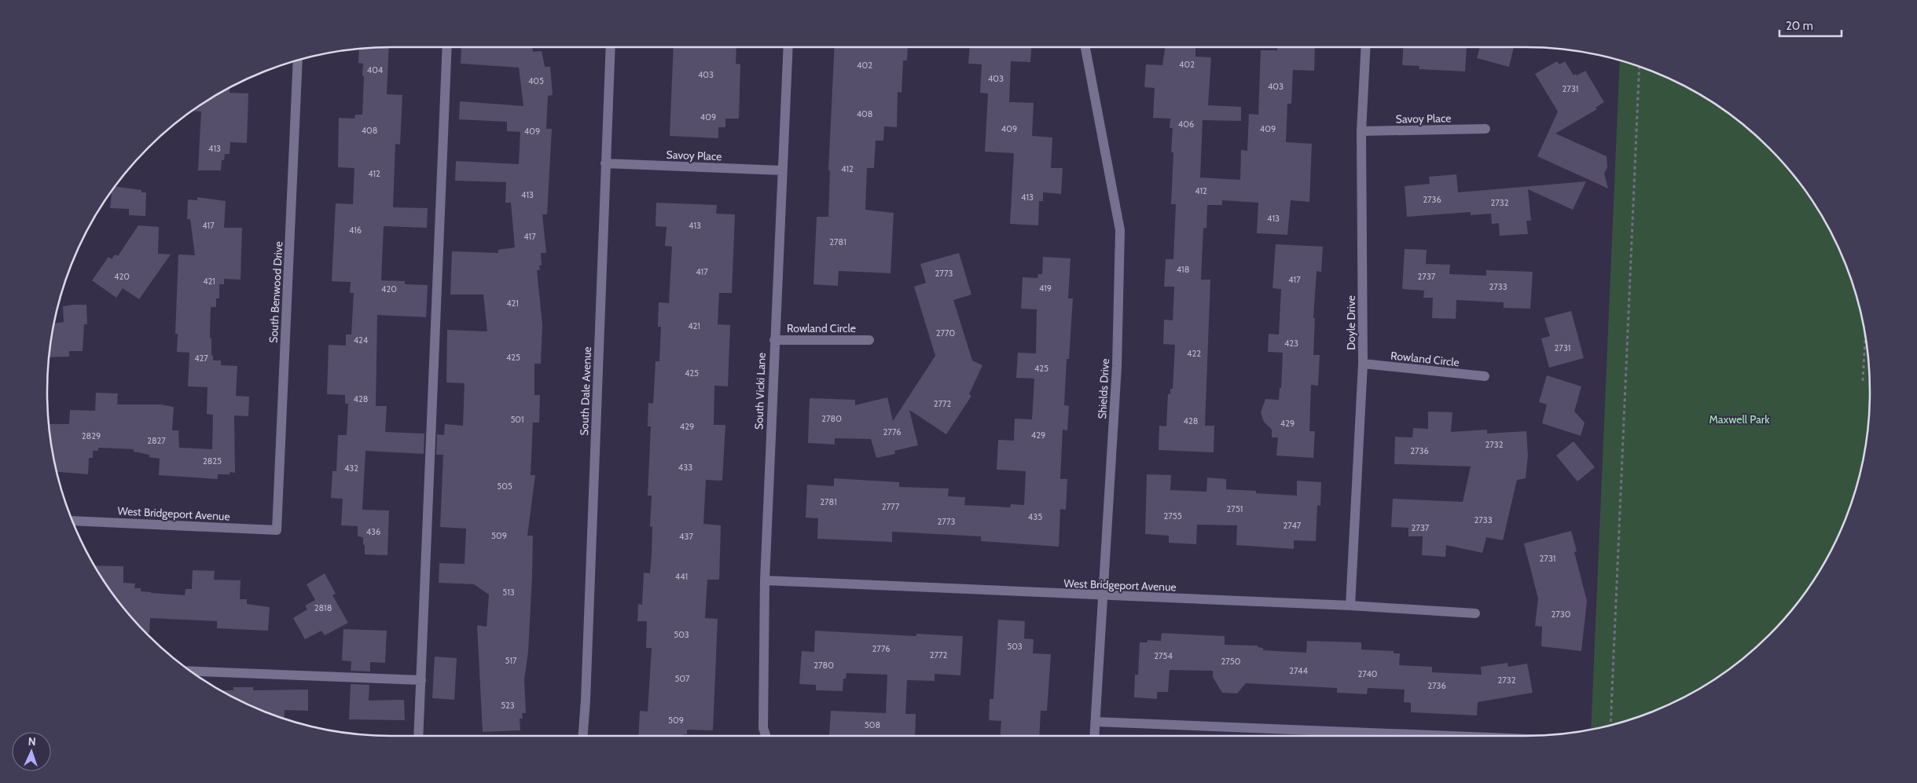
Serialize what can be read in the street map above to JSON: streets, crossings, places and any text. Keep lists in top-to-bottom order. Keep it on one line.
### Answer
{"streets":{"street":["Savoy Place","South Benwood Drive","Doyle Drive","Rowland Circle","Shields Drive","South Dale Avenue","South Vicki Lane","West Bridgeport Avenue"]},"crossings":[["Savoy Place","Doyle Drive"],["Savoy Place","South Dale Avenue"],["Savoy Place","South Vicki Lane"],["South Benwood Drive","West Bridgeport Avenue"],["Doyle Drive","Rowland Circle"],["Doyle Drive","West Bridgeport Avenue"],["Rowland Circle","South Vicki Lane"],["Shields Drive","West Bridgeport Avenue"],["South Vicki Lane","West Bridgeport Avenue"]],"parks":["Maxwell Park"],"house_numbers":["402","402","404","403","403","405","403","2731","408","409","406","409","409","408","409","413","412","412","412","413","413","2736","2732","413","417","413","416","417","2781","418","417","2773","420","2737","417","421","2733","419","420","421","421","2770","424","423","2731","422","425","427","425","425","428","2772","2780","501","428","429","429","2776","429","2829","2827","2732","2736","2825","433","432","505","2781","2777","2751","2755","435","2733","2773","2747","2737","436","509","437","2731","441","513","2818","2730","503","503","2776","2772","2754","517","2750","2780","2744","2740","507","2732","2736","523","509","508"],"scale_bar":"20 m","north":"top"}
